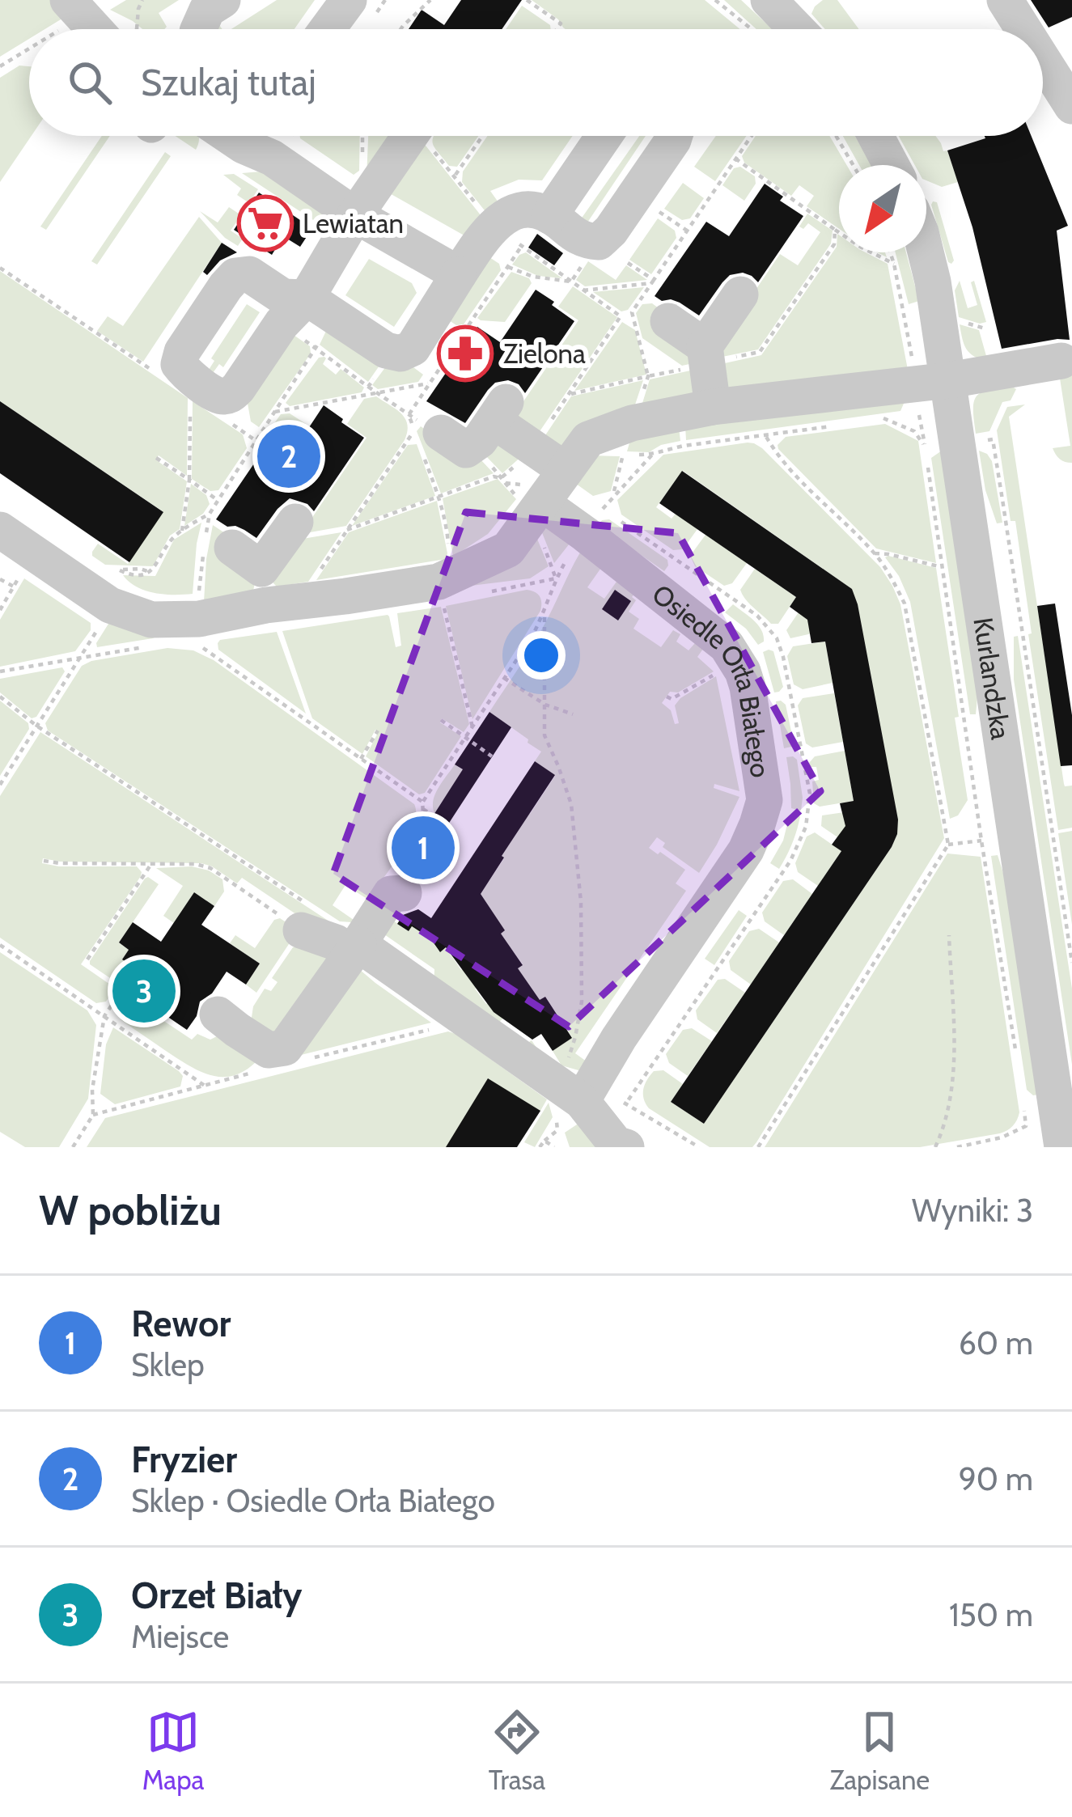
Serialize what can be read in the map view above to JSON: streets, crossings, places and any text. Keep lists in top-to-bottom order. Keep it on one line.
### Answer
{"streets":{"street":["Kurlandzka","Osiedle Orła Białego"]},"places":{"supermarket":["Lewiatan"],"pharmacy":["Zielona"]},"north":"bottom left","page":{"search":"Szukaj tutaj","pins":["2","1","3"],"heading":["W pobliżu","Wyniki: 3"],"list":[{"mark":"1","name":"Rewor","note":"Sklep","value":"60 m"},{"mark":"2","name":"Fryzier","note":"Sklep · Osiedle Orła Białego","value":"90 m"},{"mark":"3","name":"Orzeł Biały","note":"Miejsce","value":"150 m"}],"nav":["Mapa","Trasa","Zapisane"]}}
